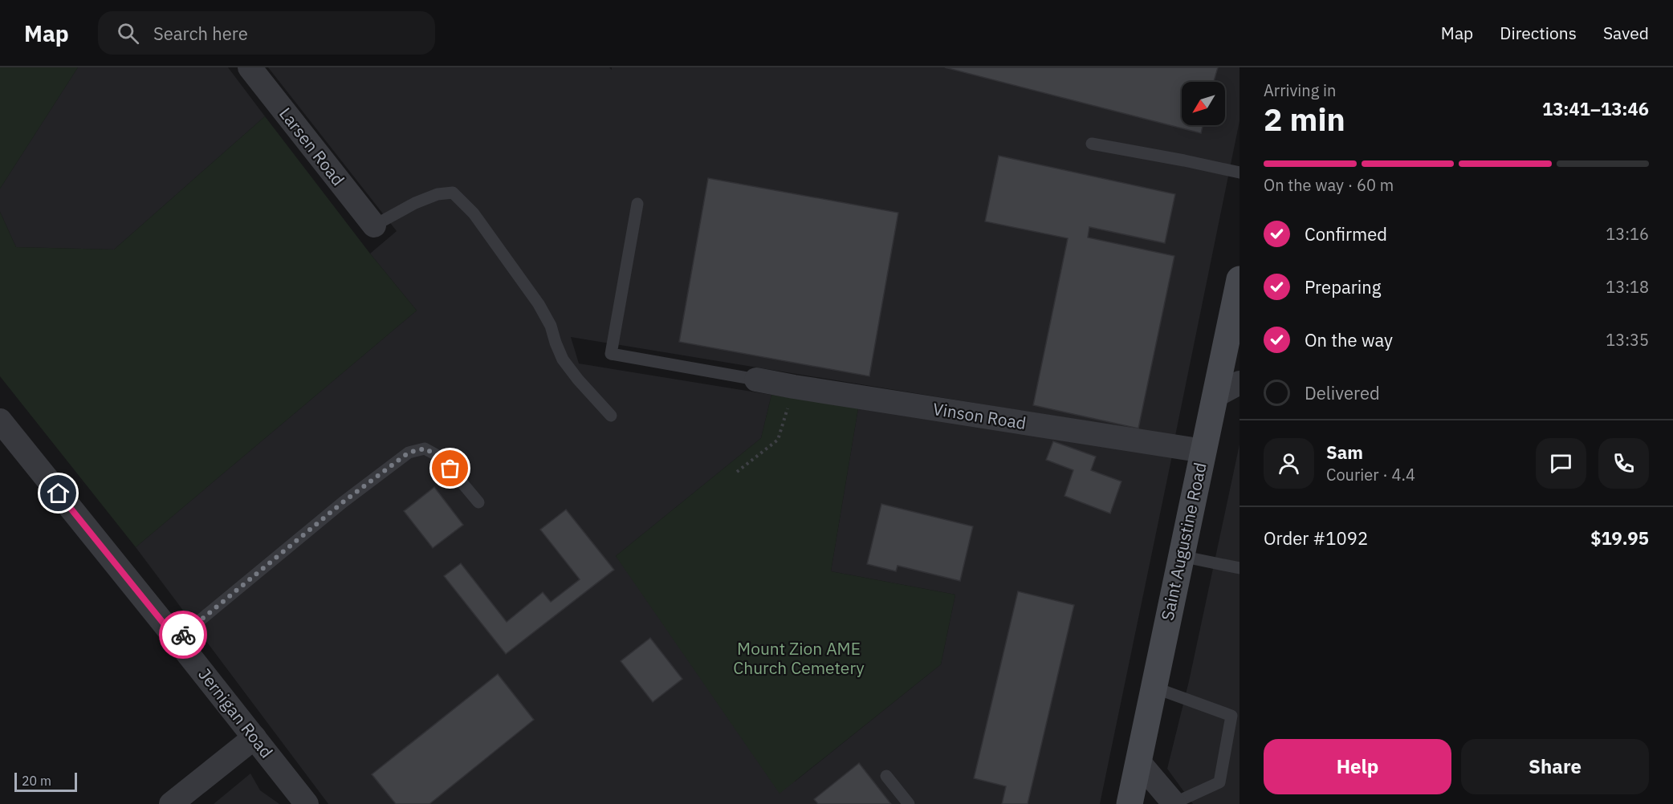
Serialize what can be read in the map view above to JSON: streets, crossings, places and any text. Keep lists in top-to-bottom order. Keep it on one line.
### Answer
{"streets":{"main road":["Saint Augustine Road"],"street":["Larsen Road","Vinson Road","Jernigan Road"]},"crossings":[["Vinson Road","Saint Augustine Road"]],"parks":["Mount Zion AME Church Cemetery"],"scale_bar":"20 m","north":"bottom left","page":{"header":"Map","search":"Search here","nav":["Map","Directions","Saved"],"heading":["2 min","Arriving in","13:41–13:46"],"panel":["Sam","Courier · 4.4","Order #1092","$19.95"],"bar":"On the way · 60 m","list":[["Confirmed","13:16"],["Preparing","13:18"],["On the way","13:35"],"Delivered"],"buttons":["Help","Share"],"scale":"20 m"}}
